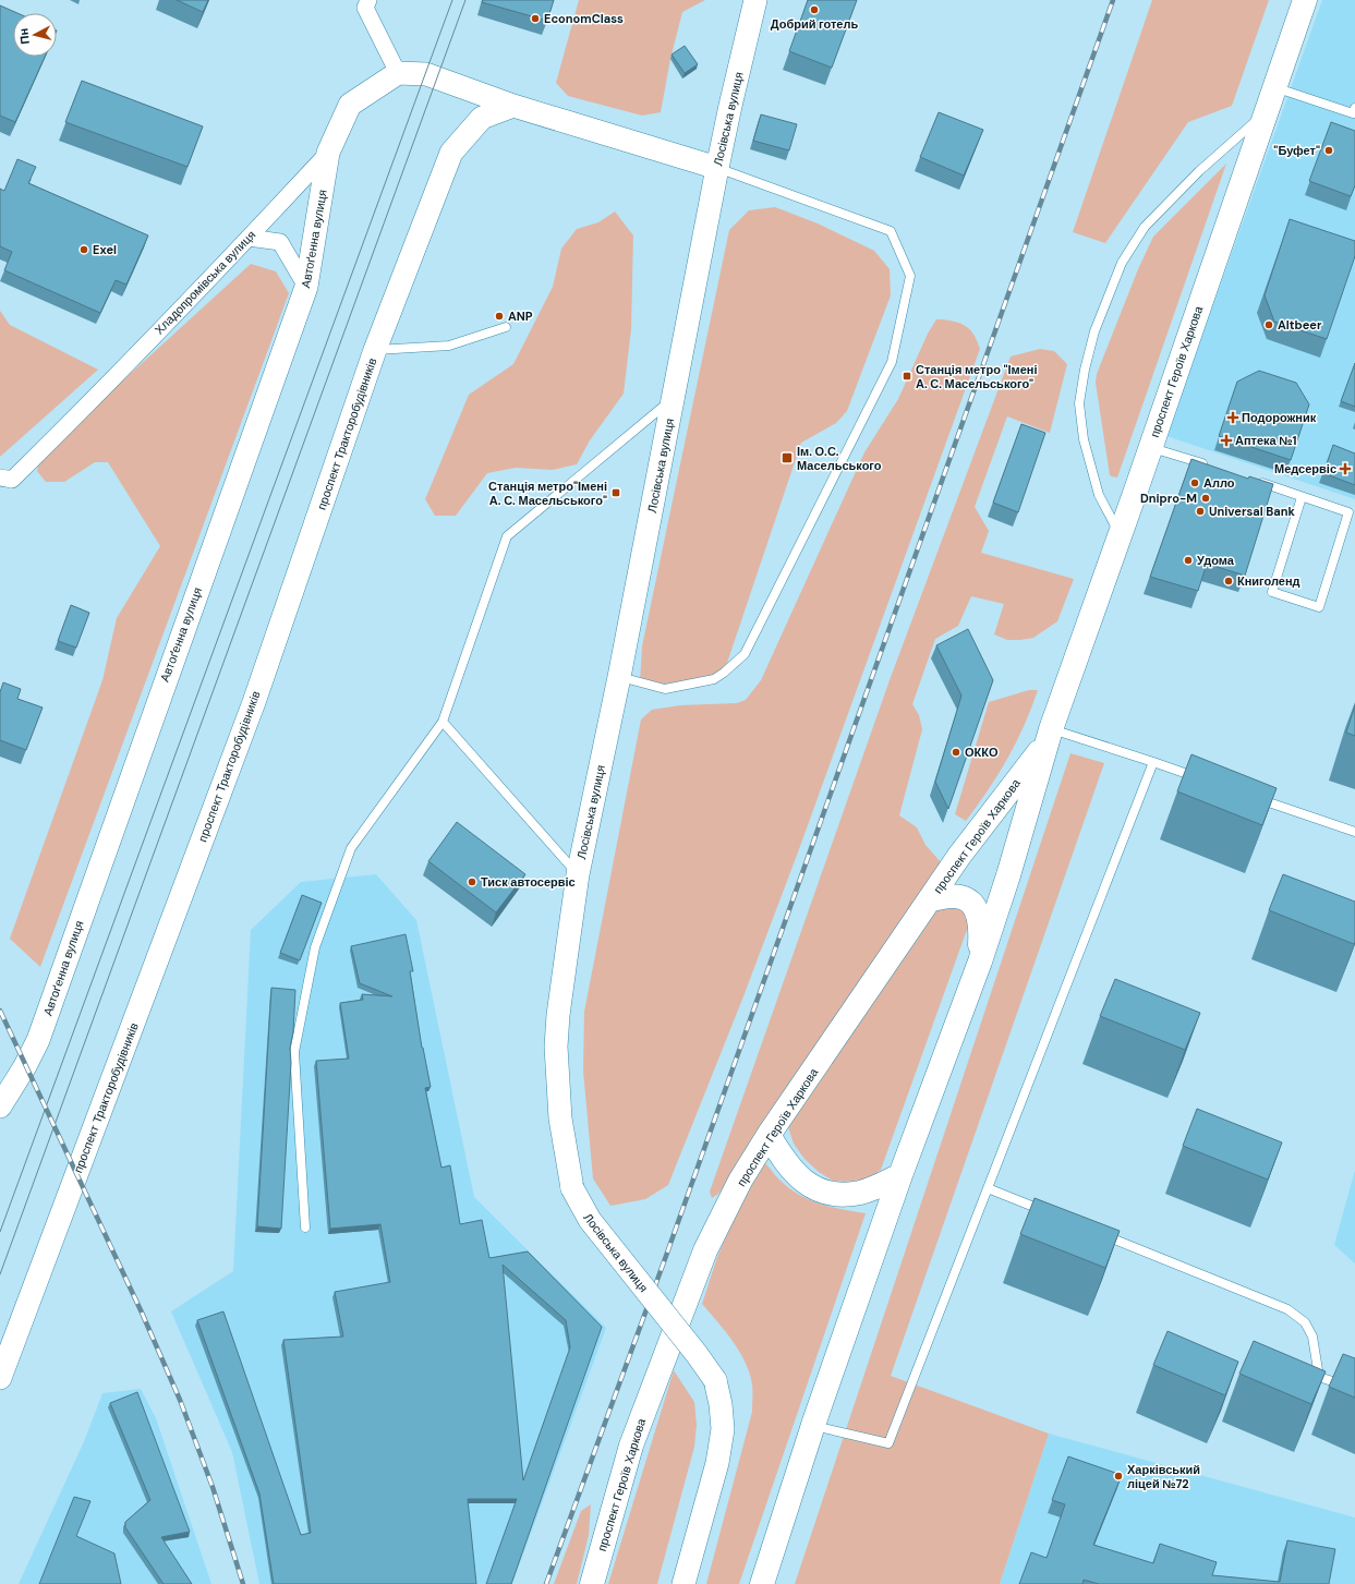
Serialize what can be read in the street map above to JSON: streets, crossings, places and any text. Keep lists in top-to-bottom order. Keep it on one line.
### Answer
{"streets":{"main road":["Лосівська вулиця","Автоґенна вулиця","Хладопромівська вулиця","проспект Героїв Харкова","проспект Тракторобудівників"]},"crossings":[["Автоґенна вулиця","Хладопромівська вулиця"]],"places":{"other":["Добрий готель","EconomClass","\"Буфет\"","Exel","ANP","Altbeer","Алло","Dnipro-M","Universal Bank","Удома","Книголенд","ОККО","Тиск автосервіс","Харківський ліцей №72"],"transit":["Станція метро \"Імені А. С. Масельського\"","Ім. О.С. Масельського","Станція метро\"Імені А. С. Масельського\""],"health":["Подорожник","Аптека №1","Медсервіс"]},"north":"left"}
